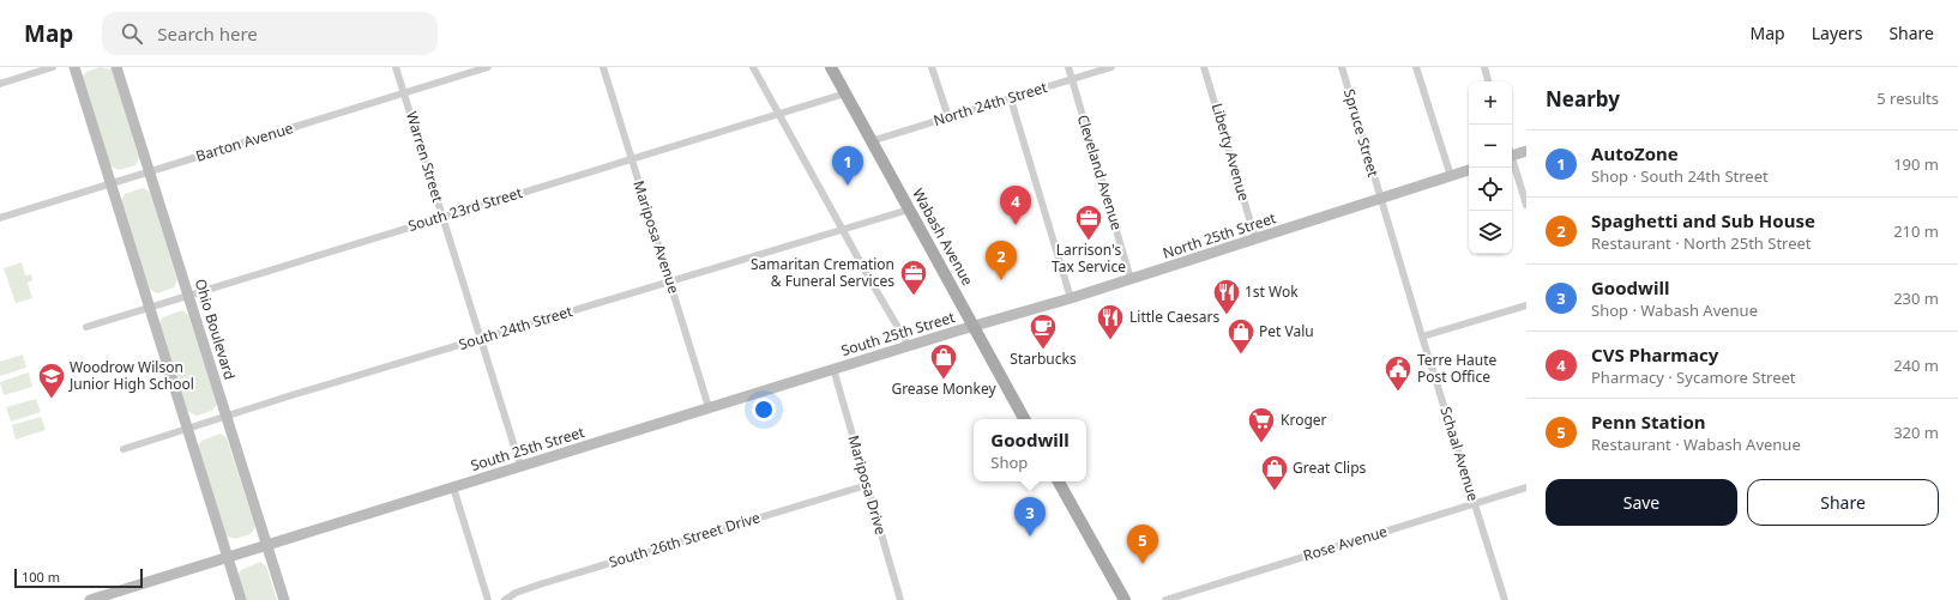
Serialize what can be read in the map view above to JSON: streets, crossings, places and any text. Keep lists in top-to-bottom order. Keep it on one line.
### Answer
{"streets":{"main road":["Wabash Avenue"],"street":["North 24th Street","Spruce Street","Barton Avenue","Liberty Avenue","Warren Street","Cleveland Avenue","South 23rd Street","North 25th Street","Mariposa Avenue","South 24th Street","Ohio Boulevard","South 25th Street","Schaal Avenue","Mariposa Drive","South 26th Street Drive","Rose Avenue"]},"crossings":[["North 24th Street","Cleveland Avenue"],["North 24th Street","Wabash Avenue"],["Spruce Street","North 25th Street"],["Spruce Street","Schaal Avenue"],["Barton Avenue","Warren Street"],["Barton Avenue","Ohio Boulevard"],["Liberty Avenue","North 25th Street"],["Warren Street","South 23rd Street"],["Warren Street","South 24th Street"],["Warren Street","South 25th Street"],["Cleveland Avenue","North 25th Street"],["South 23rd Street","Mariposa Avenue"],["South 23rd Street","Wabash Avenue"],["South 23rd Street","Ohio Boulevard"],["North 25th Street","Wabash Avenue"],["North 25th Street","South 25th Street"],["North 25th Street","Schaal Avenue"],["Mariposa Avenue","South 24th Street"],["Mariposa Avenue","South 25th Street"],["Wabash Avenue","South 24th Street"],["Wabash Avenue","South 25th Street"],["South 24th Street","Ohio Boulevard"],["Ohio Boulevard","South 25th Street"],["South 25th Street","Mariposa Drive"],["Schaal Avenue","Rose Avenue"],["Mariposa Drive","South 26th Street Drive"]],"places":{"office":["Larrison's Tax Service","Samaritan Cremation & Funeral Services"],"restaurant":["1st Wok","Little Caesars"],"cafe":["Starbucks"],"shop":["Pet Valu","Grease Monkey","Great Clips"],"public building":["Terre Haute Post Office"],"school or university":["Woodrow Wilson Junior High School"],"supermarket":["Kroger"]},"scale_bar":"100 m","page":{"header":"Map","search":"Search here","nav":["Map","Layers","Share"],"heading":["Nearby","5 results"],"map_buttons":["+","−"],"list":[{"mark":"1","name":"AutoZone","note":"Shop · South 24th Street","value":"190 m"},{"mark":"2","name":"Spaghetti and Sub House","note":"Restaurant · North 25th Street","value":"210 m"},{"mark":"3","name":"Goodwill","note":"Shop · Wabash Avenue","value":"230 m"},{"mark":"4","name":"CVS Pharmacy","note":"Pharmacy · Sycamore Street","value":"240 m"},{"mark":"5","name":"Penn Station","note":"Restaurant · Wabash Avenue","value":"320 m"}],"pins":["1","4","2","3","5"],"popup":["Goodwill","Shop"],"buttons":["Save","Share"],"scale":"100 m"}}
